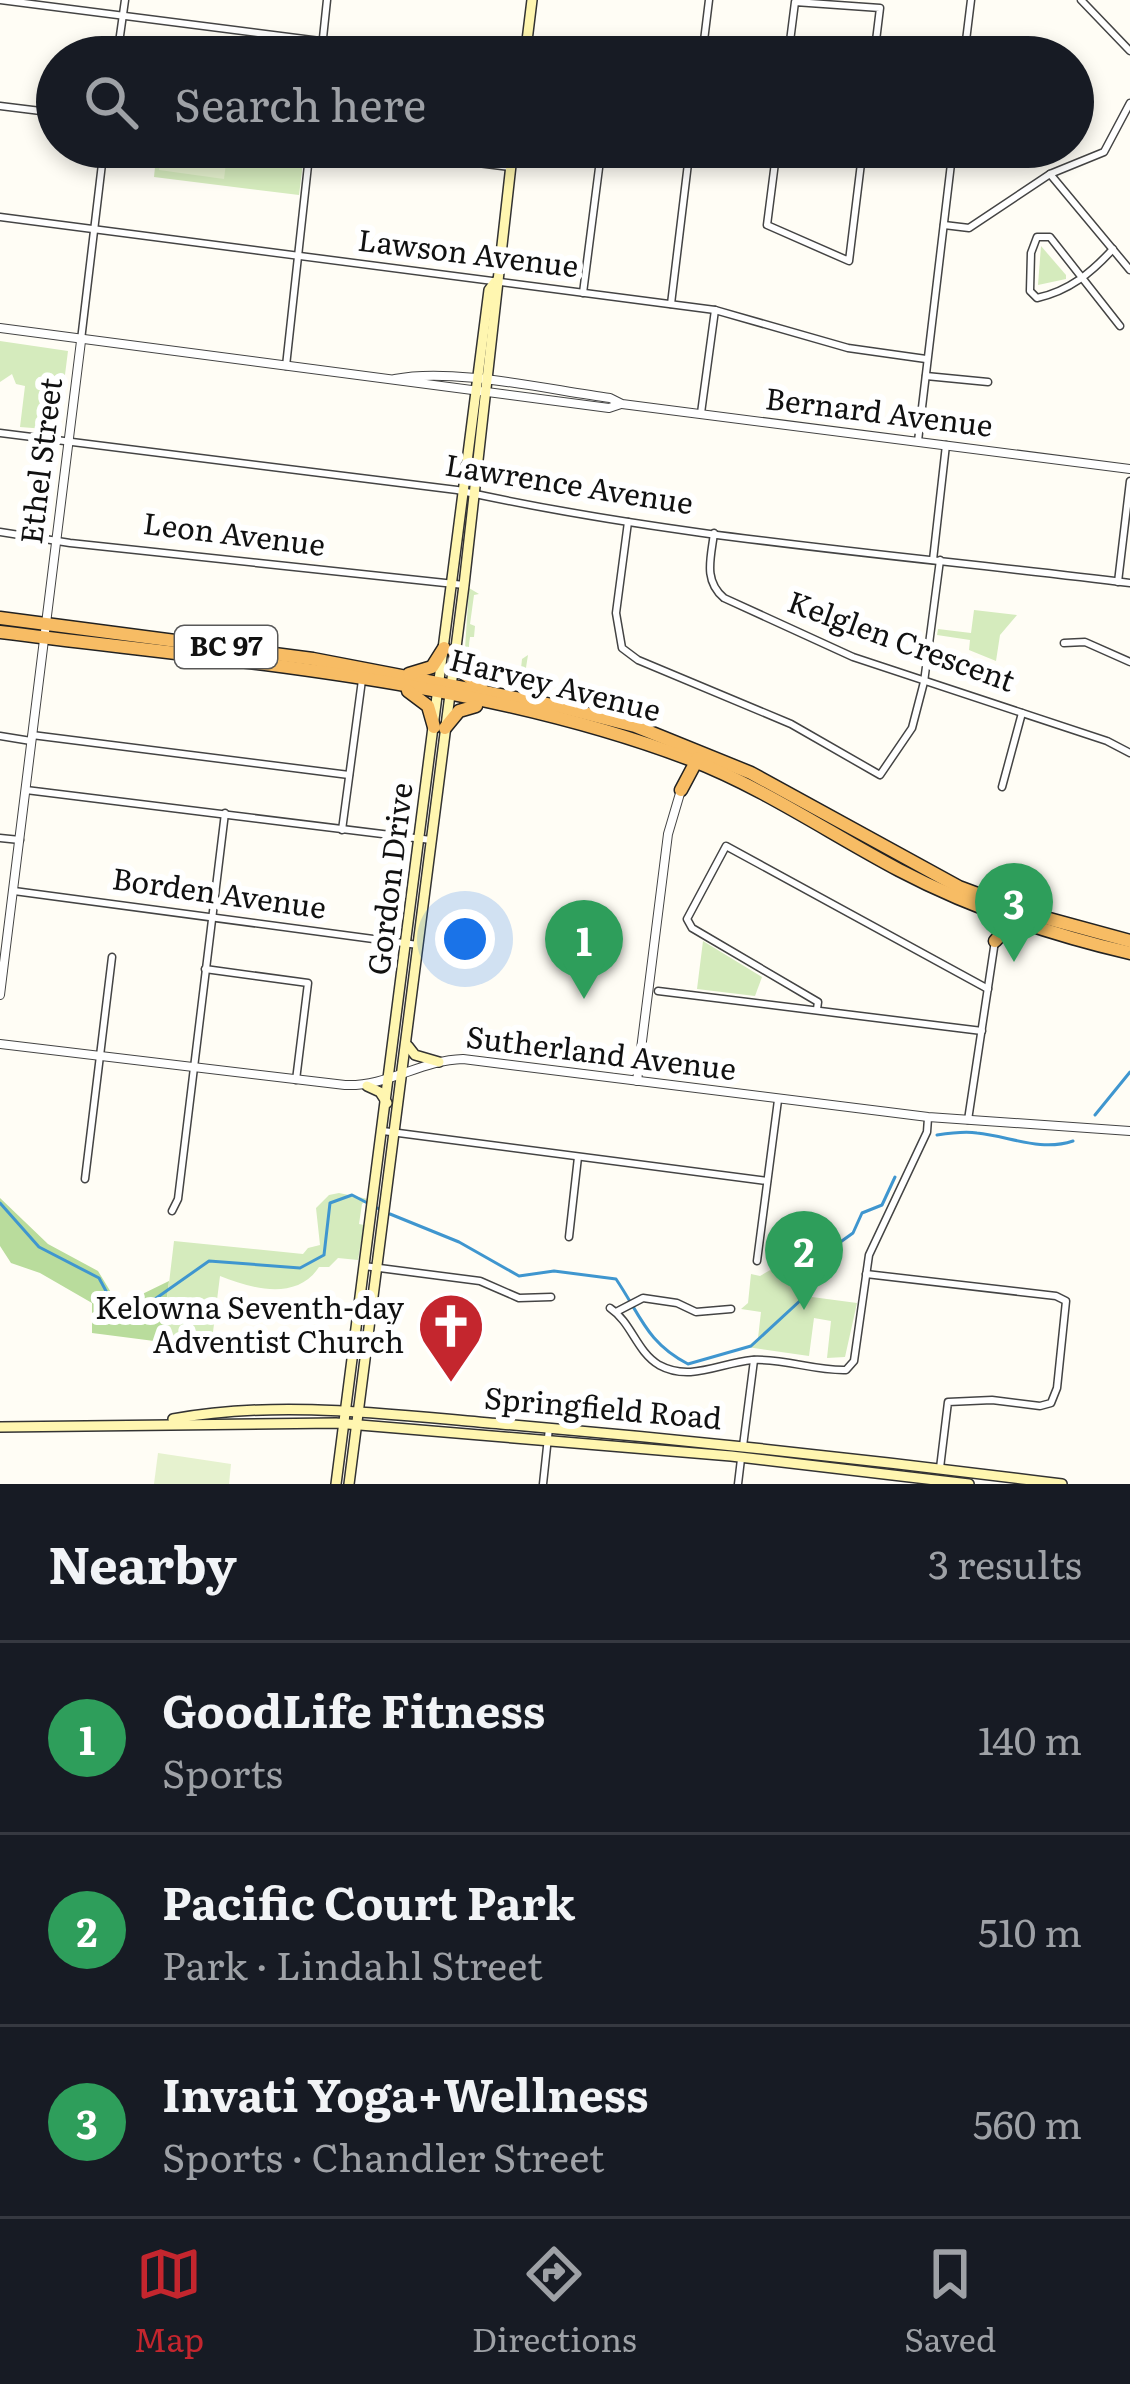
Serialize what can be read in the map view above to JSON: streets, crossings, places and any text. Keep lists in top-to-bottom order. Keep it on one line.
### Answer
{"streets":{"highway":["BC 97","Harvey Avenue"],"main road":["Gordon Drive","Springfield Road"],"street":["Lawson Avenue","Bernard Avenue","Ethel Street","Lawrence Avenue","Leon Avenue","Kelglen Crescent","Borden Avenue","Sutherland Avenue"]},"crossings":[["Lawson Avenue","Ethel Street"],["Lawson Avenue","Gordon Drive"],["Bernard Avenue","Ethel Street"],["Bernard Avenue","Gordon Drive"],["Ethel Street","Lawrence Avenue"],["Ethel Street","Leon Avenue"],["Ethel Street","Harvey Avenue"],["Ethel Street","Borden Avenue"],["Lawrence Avenue","Kelglen Crescent"],["Lawrence Avenue","Gordon Drive"],["Leon Avenue","Gordon Drive"],["Harvey Avenue","Gordon Drive"],["Gordon Drive","Borden Avenue"],["Gordon Drive","Sutherland Avenue"],["Gordon Drive","Springfield Road"]],"places":{"church":["Kelowna Seventh-day Adventist Church"]},"page":{"search":"Search here","pins":["3","1","2"],"heading":["Nearby","3 results"],"list":[{"mark":"1","name":"GoodLife Fitness","note":"Sports","value":"140 m"},{"mark":"2","name":"Pacific Court Park","note":"Park · Lindahl Street","value":"510 m"},{"mark":"3","name":"Invati Yoga+Wellness","note":"Sports · Chandler Street","value":"560 m"}],"nav":["Map","Directions","Saved"]}}
